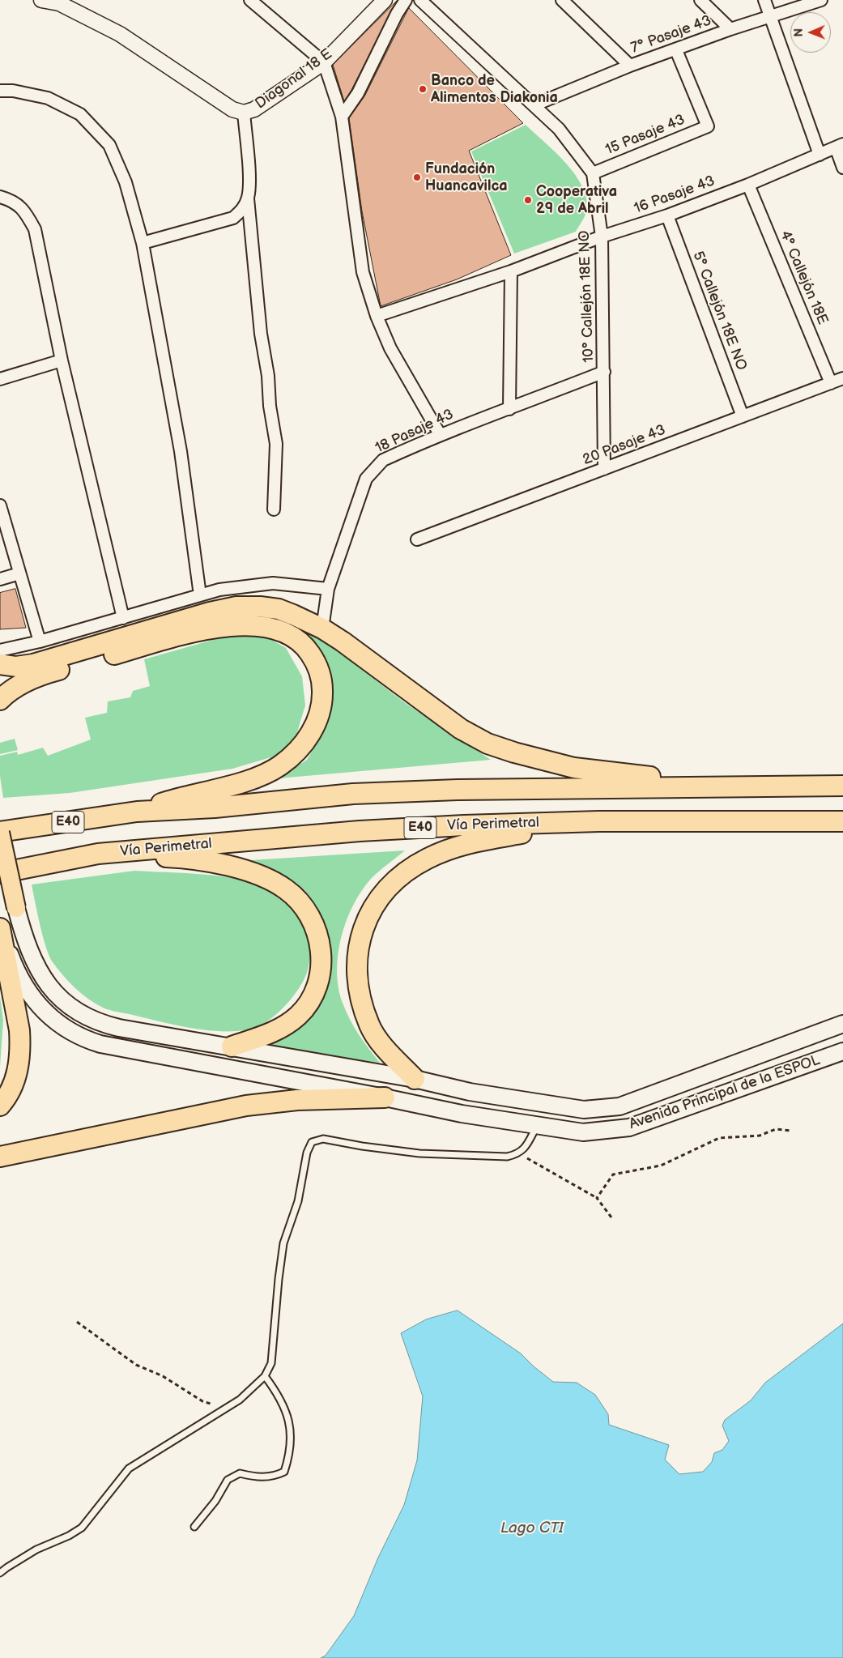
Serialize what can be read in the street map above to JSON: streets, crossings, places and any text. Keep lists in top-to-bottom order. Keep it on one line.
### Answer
{"streets":{"highway":["E40","Vía Perimetral"],"main road":["Avenida Principal de la ESPOL"],"street":["7° Pasaje 43","Diagonal 18 E","15 Pasaje 43","16 Pasaje 43","4° Callejón 18E","10° Callejón 18E NO","5° Callejón 18E NO","18 Pasaje 43","20 Pasaje 43"]},"crossings":[["7° Pasaje 43","15 Pasaje 43"],["7° Pasaje 43","10° Callejón 18E NO"],["15 Pasaje 43","10° Callejón 18E NO"],["16 Pasaje 43","4° Callejón 18E"],["16 Pasaje 43","10° Callejón 18E NO"],["16 Pasaje 43","5° Callejón 18E NO"],["4° Callejón 18E","20 Pasaje 43"],["10° Callejón 18E NO","18 Pasaje 43"],["10° Callejón 18E NO","20 Pasaje 43"],["5° Callejón 18E NO","20 Pasaje 43"]],"water":["Lago CTI"],"places":["Banco de Alimentos Diakonia","Fundación Huancavilca","Cooperativa 29 de Abril"],"north":"left"}
